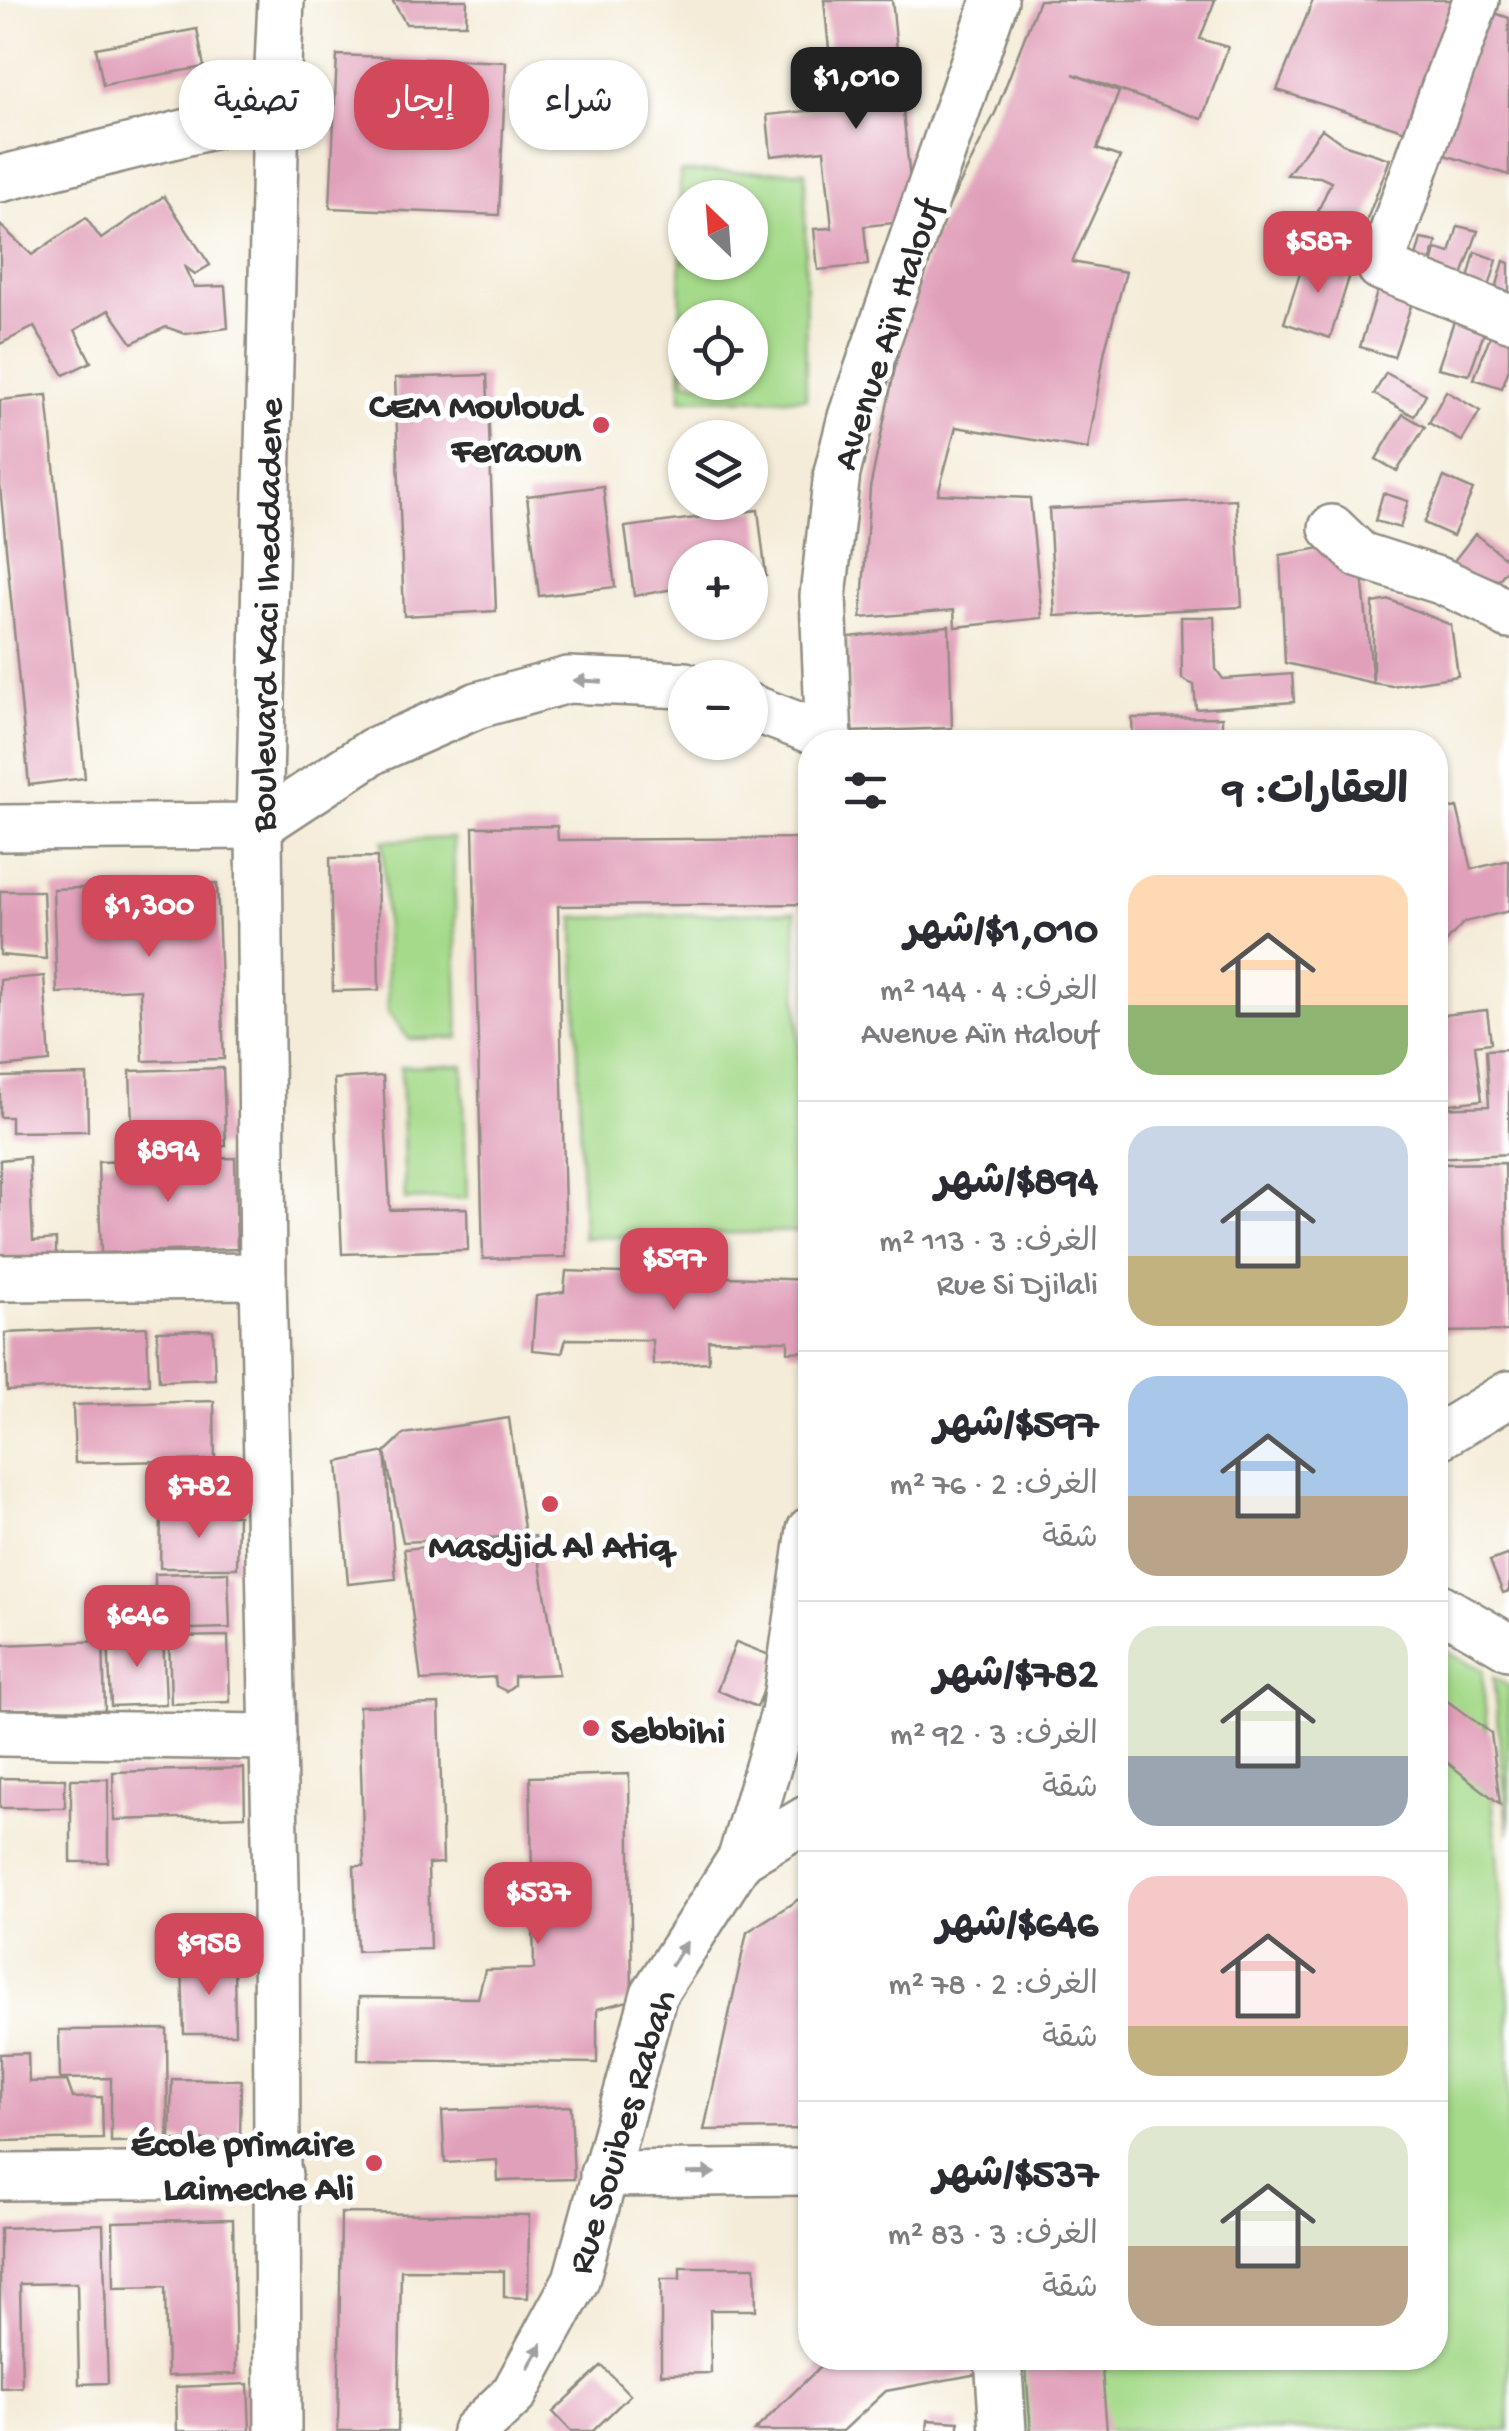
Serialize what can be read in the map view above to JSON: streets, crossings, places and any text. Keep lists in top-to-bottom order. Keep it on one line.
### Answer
{"streets":{"street":["Avenue Aïn Halouf","Boulevard Kaci Iheddadene","Rue Souibes Rabah"]},"one_way":["Rue Souibes Rabah"],"places":["CEM Mouloud Feraoun","Masdjid Al Atiq","Sebbihi","École primaire Laimeche Ali"],"north":"top left","page":{"price":["$1,010","$587","$1,300","$894","$597","$782","$646","$537","$958"],"chip":["شراء","إيجار","تصفية"],"map_buttons":["+","−"],"heading":"العقارات: 9","list":[{"name":"$1,010/شهر","note":"الغرف: 4 · 144 m² · Avenue Aïn Halouf"},{"name":"$894/شهر","note":"الغرف: 3 · 113 m² · Rue Si Djilali"},{"name":"$597/شهر","note":"الغرف: 2 · 76 m² · شقة"},{"name":"$782/شهر","note":"الغرف: 3 · 92 m² · شقة"},{"name":"$646/شهر","note":"الغرف: 2 · 78 m² · شقة"},{"name":"$537/شهر","note":"الغرف: 3 · 83 m² · شقة"}]}}
